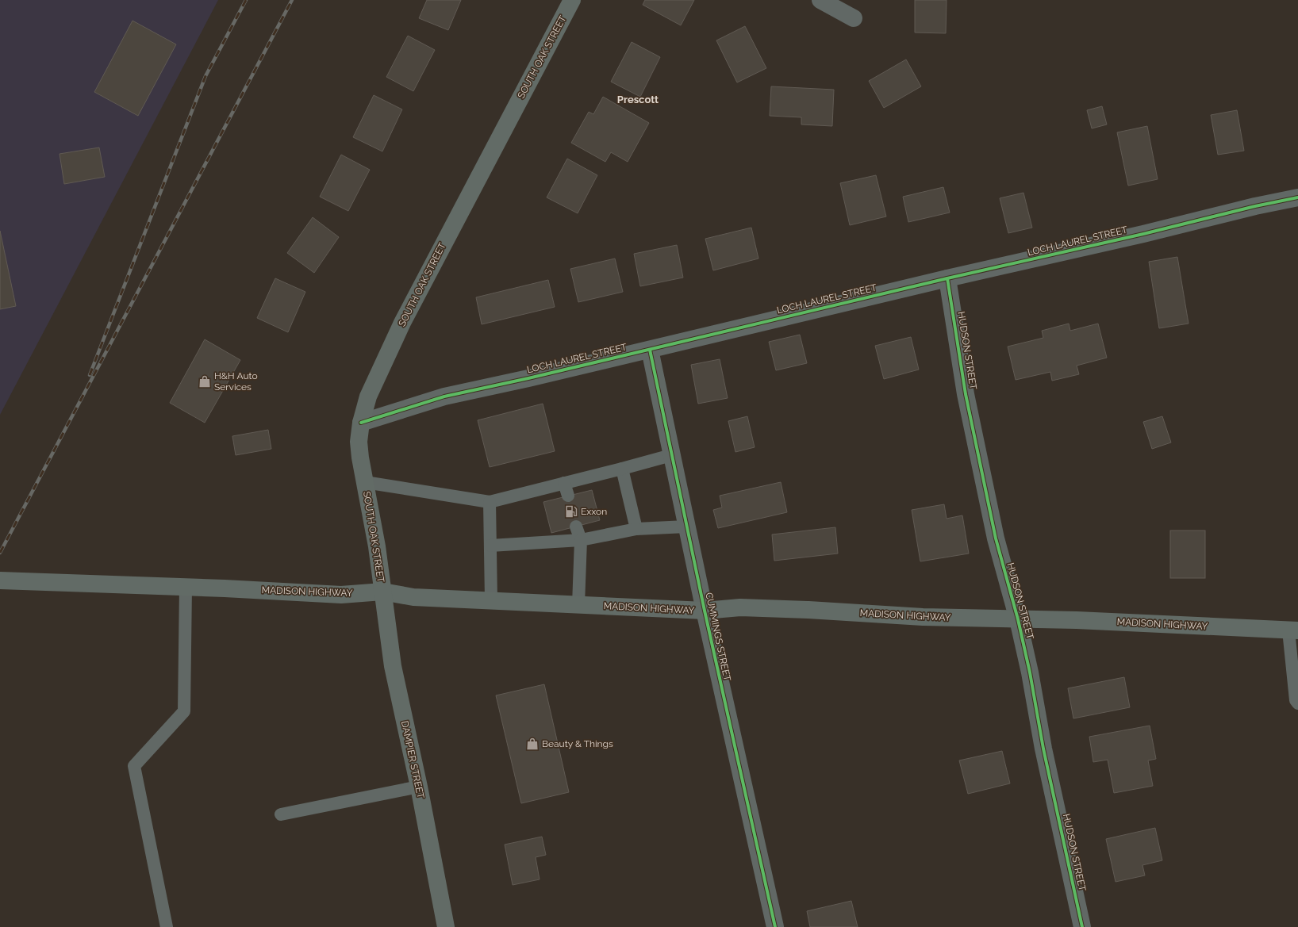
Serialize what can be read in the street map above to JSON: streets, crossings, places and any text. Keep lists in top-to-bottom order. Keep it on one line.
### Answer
{"streets":{"main road":["SOUTH OAK STREET","MADISON HIGHWAY","DAMPIER STREET"],"street":["LOCH LAUREL STREET","HUDSON STREET","CUMMINGS STREET"]},"crossings":[["SOUTH OAK STREET","LOCH LAUREL STREET"],["SOUTH OAK STREET","MADISON HIGHWAY"],["SOUTH OAK STREET","DAMPIER STREET"],["LOCH LAUREL STREET","HUDSON STREET"],["LOCH LAUREL STREET","CUMMINGS STREET"],["HUDSON STREET","MADISON HIGHWAY"],["MADISON HIGHWAY","CUMMINGS STREET"],["MADISON HIGHWAY","DAMPIER STREET"]],"districts":["Prescott"],"places":{"shop":["H&H Auto Services","Beauty & Things"],"fuel station":["Exxon"]}}
